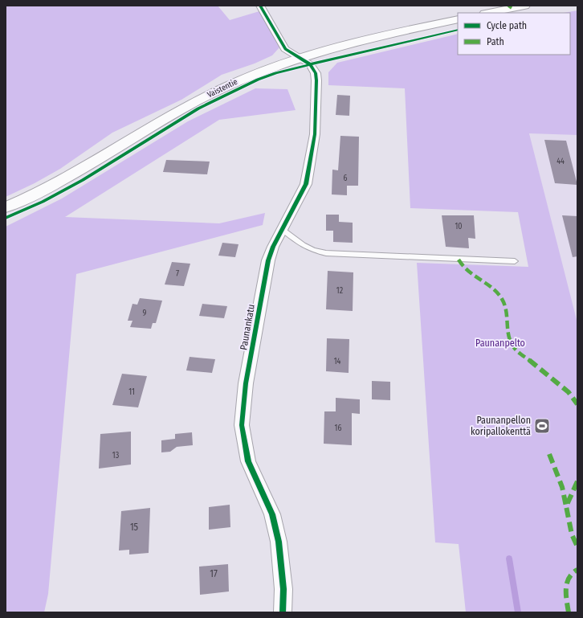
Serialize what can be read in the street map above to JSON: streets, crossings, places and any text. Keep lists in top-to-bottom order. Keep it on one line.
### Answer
{"streets":{"street":["Vaistentie","Paunankatu"]},"crossings":[["Vaistentie","Paunankatu"]],"parks":["Paunanpelto"],"places":{"sports":["Paunanpellon koripallokenttä"]},"house_numbers":["44","6","10","7","12","9","14","11","16","13","15","17"],"legend":["Cycle path","Path"]}
